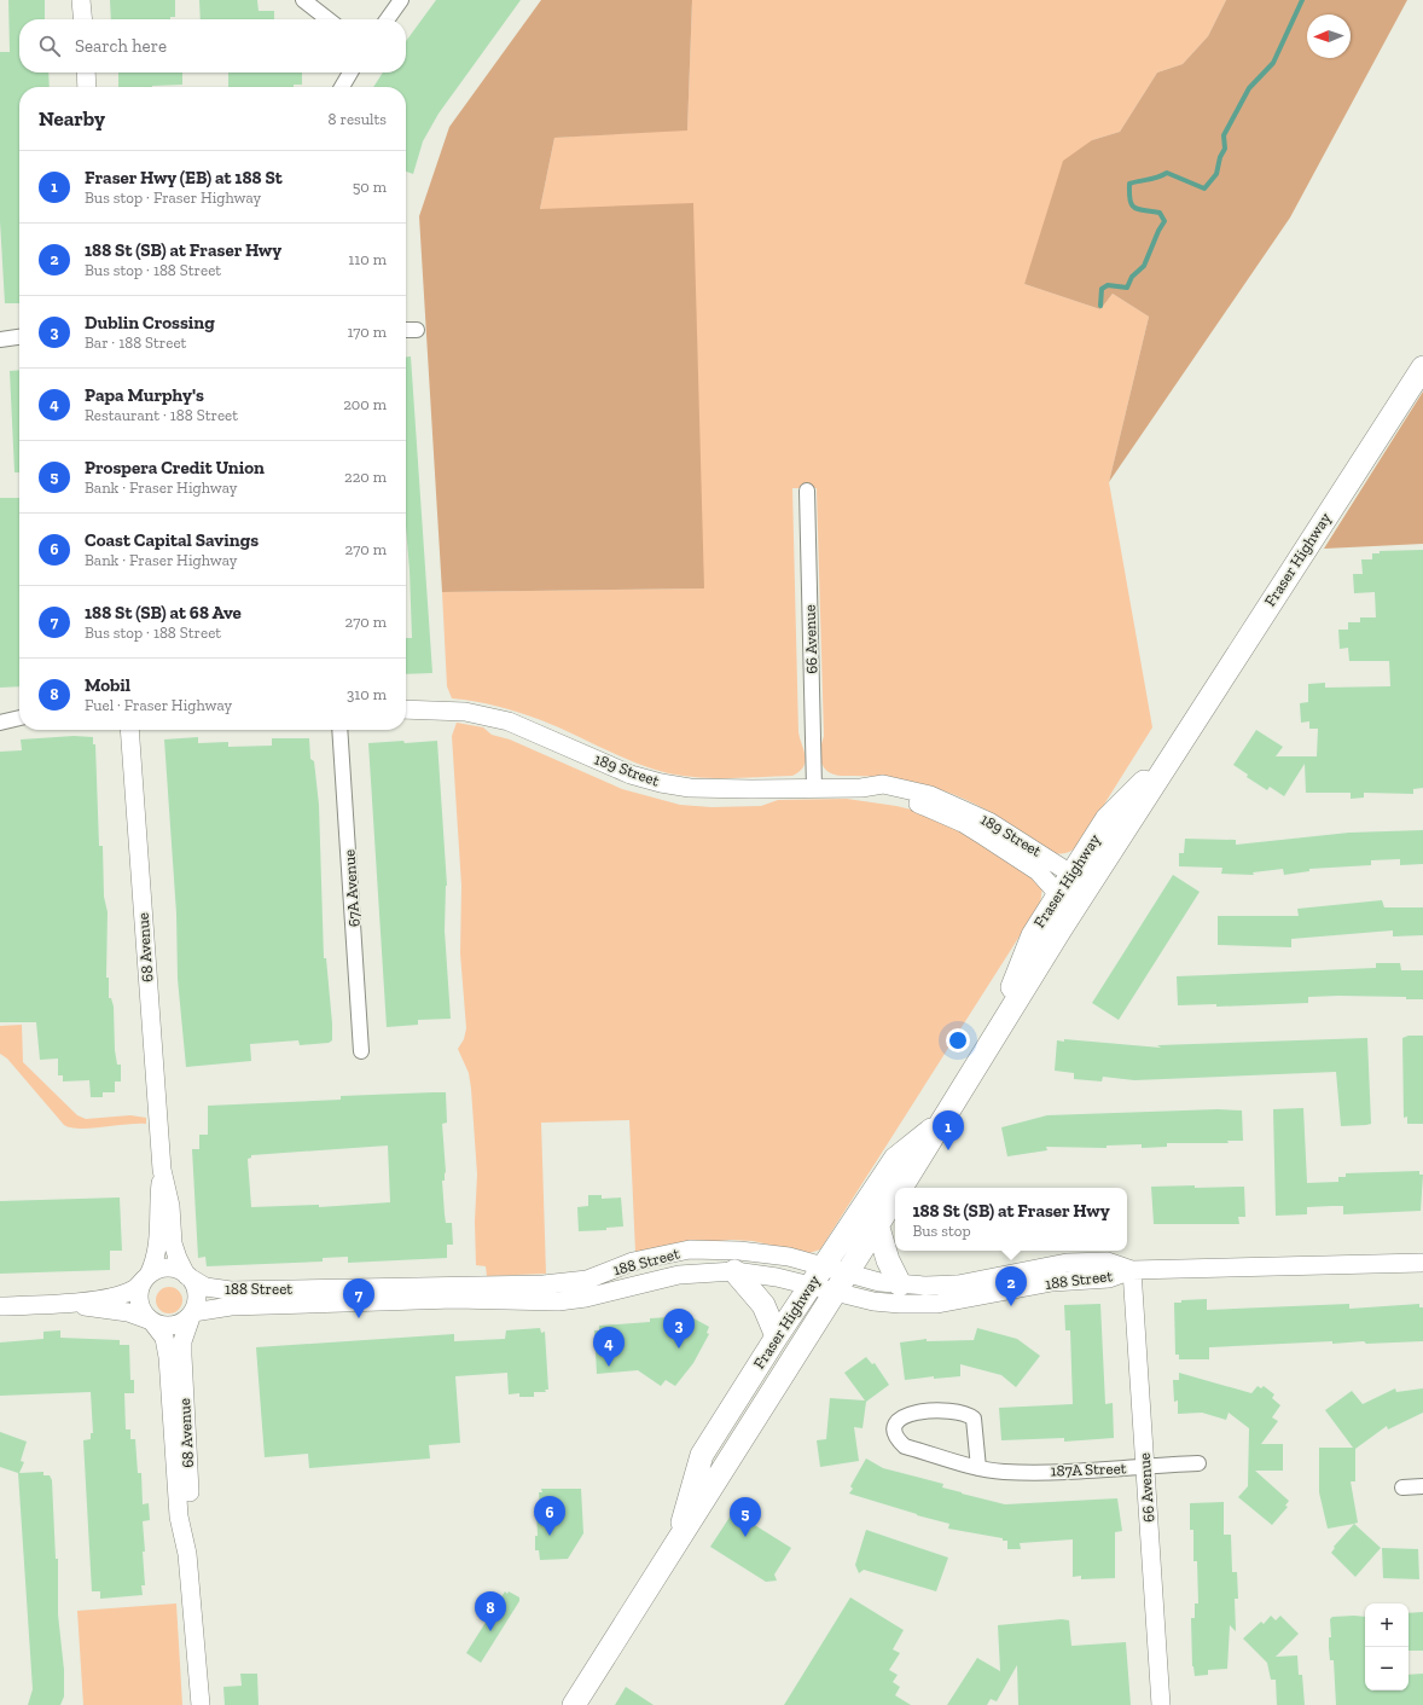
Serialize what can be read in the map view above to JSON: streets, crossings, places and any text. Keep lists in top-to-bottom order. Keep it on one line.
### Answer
{"streets":{"main road":["Fraser Highway"],"street":["66 Avenue","189 Street","67A Avenue","68 Avenue","188 Street","187A Street"]},"crossings":[["Fraser Highway","189 Street"],["Fraser Highway","188 Street"],["66 Avenue","189 Street"],["66 Avenue","188 Street"],["66 Avenue","187A Street"],["68 Avenue","188 Street"]],"north":"left","page":{"search":"Search here","heading":["Nearby","8 results"],"list":[{"mark":"1","name":"Fraser Hwy (EB) at 188 St","note":"Bus stop · Fraser Highway","value":"50 m"},{"mark":"2","name":"188 St (SB) at Fraser Hwy","note":"Bus stop · 188 Street","value":"110 m"},{"mark":"3","name":"Dublin Crossing","note":"Bar · 188 Street","value":"170 m"},{"mark":"4","name":"Papa Murphy's","note":"Restaurant · 188 Street","value":"200 m"},{"mark":"5","name":"Prospera Credit Union","note":"Bank · Fraser Highway","value":"220 m"},{"mark":"6","name":"Coast Capital Savings","note":"Bank · Fraser Highway","value":"270 m"},{"mark":"7","name":"188 St (SB) at 68 Ave","note":"Bus stop · 188 Street","value":"270 m"},{"mark":"8","name":"Mobil","note":"Fuel · Fraser Highway","value":"310 m"}],"pins":["1","2","7","3","4","6","5","8"],"popup":["188 St (SB) at Fraser Hwy","Bus stop"],"map_buttons":["+","−"]}}
